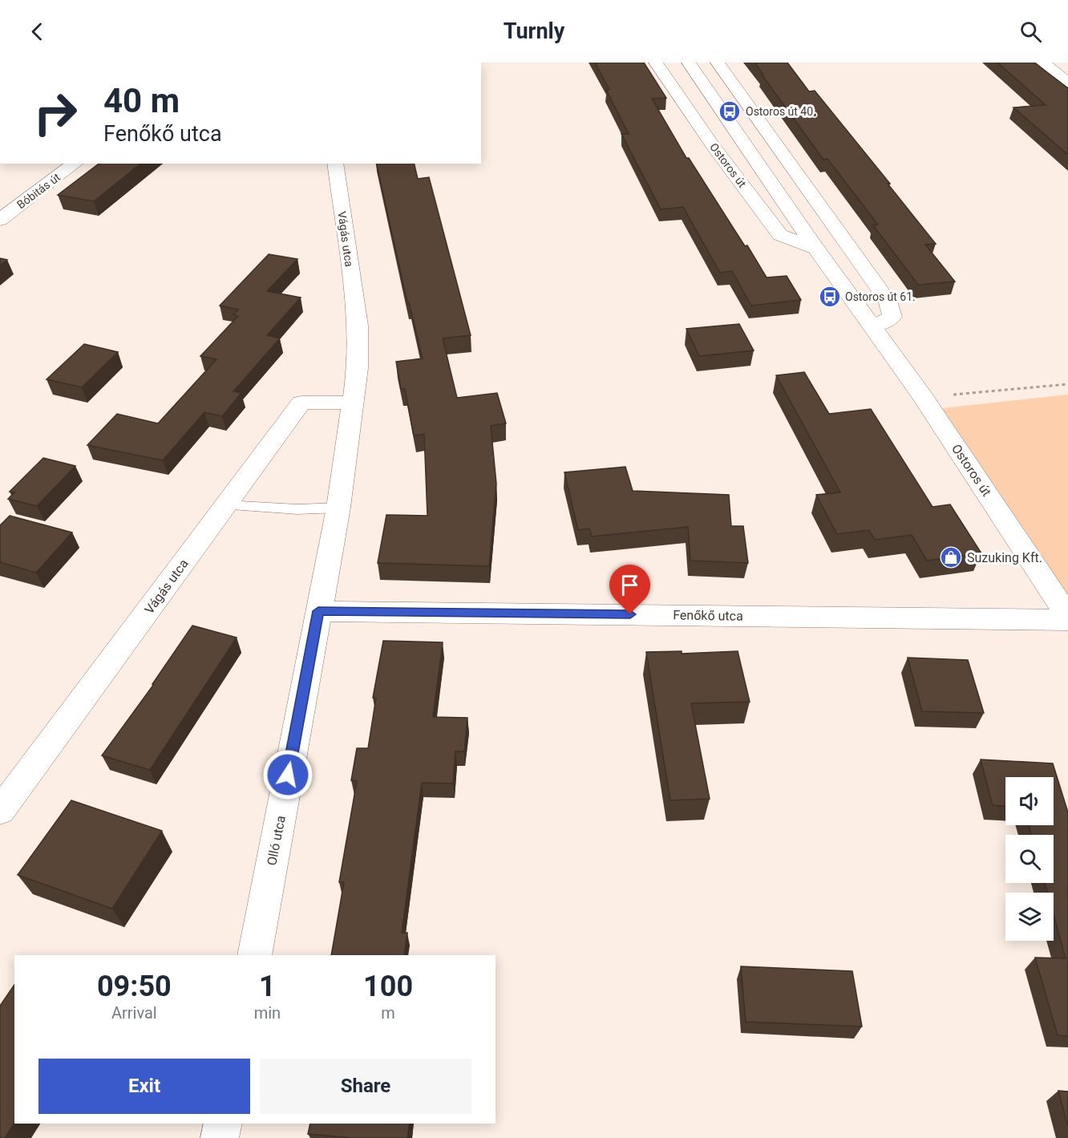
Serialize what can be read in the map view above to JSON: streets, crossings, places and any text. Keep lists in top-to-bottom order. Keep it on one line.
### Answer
{"streets":{"street":["Ostoros út","Bóbitás út","Vágás utca","Fenőkő utca","Olló utca"]},"crossings":[["Vágás utca","Fenőkő utca"],["Vágás utca","Olló utca"],["Fenőkő utca","Olló utca"]],"places":{"bus stop":["Ostoros út 40.","Ostoros út 61."],"shop":["Suzuking Kft."]},"page":{"header":"Turnly","turn":["40 m","Fenőkő utca"],"eta":["09:50","Arrival","1","min","100","m"],"buttons":["Exit","Share"]}}
